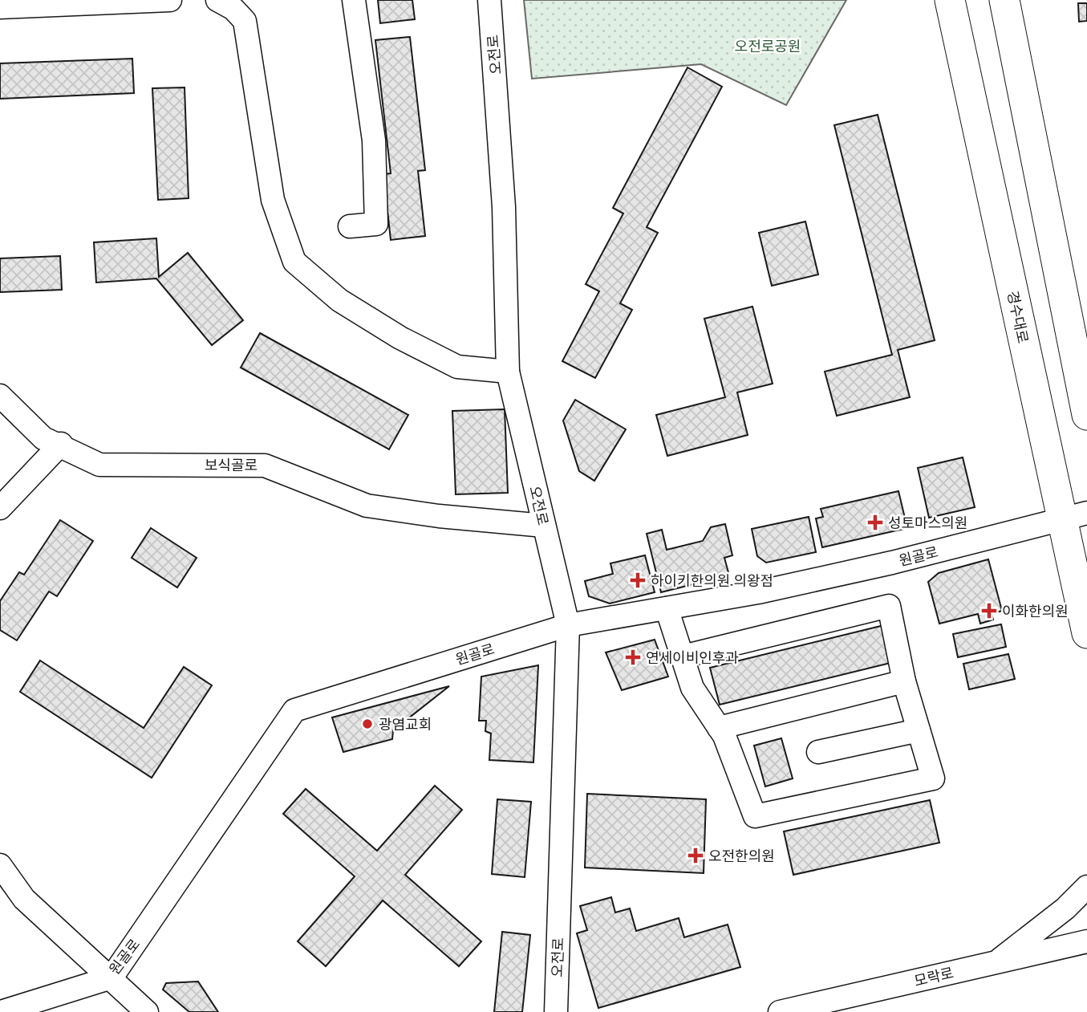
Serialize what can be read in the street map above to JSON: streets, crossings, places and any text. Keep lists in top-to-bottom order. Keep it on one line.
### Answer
{"streets":{"main road":["경수대로"],"street":["오전로","보식골로","원골로","모락로"]},"crossings":[["오전로","보식골로"],["오전로","원골로"],["경수대로","원골로"]],"parks":["오전로공원"],"places":{"health":["성토마스의원","하이키한의원 의왕점","이화한의원","연세이비인후과","오전한의원"],"other":["광염교회"]}}
